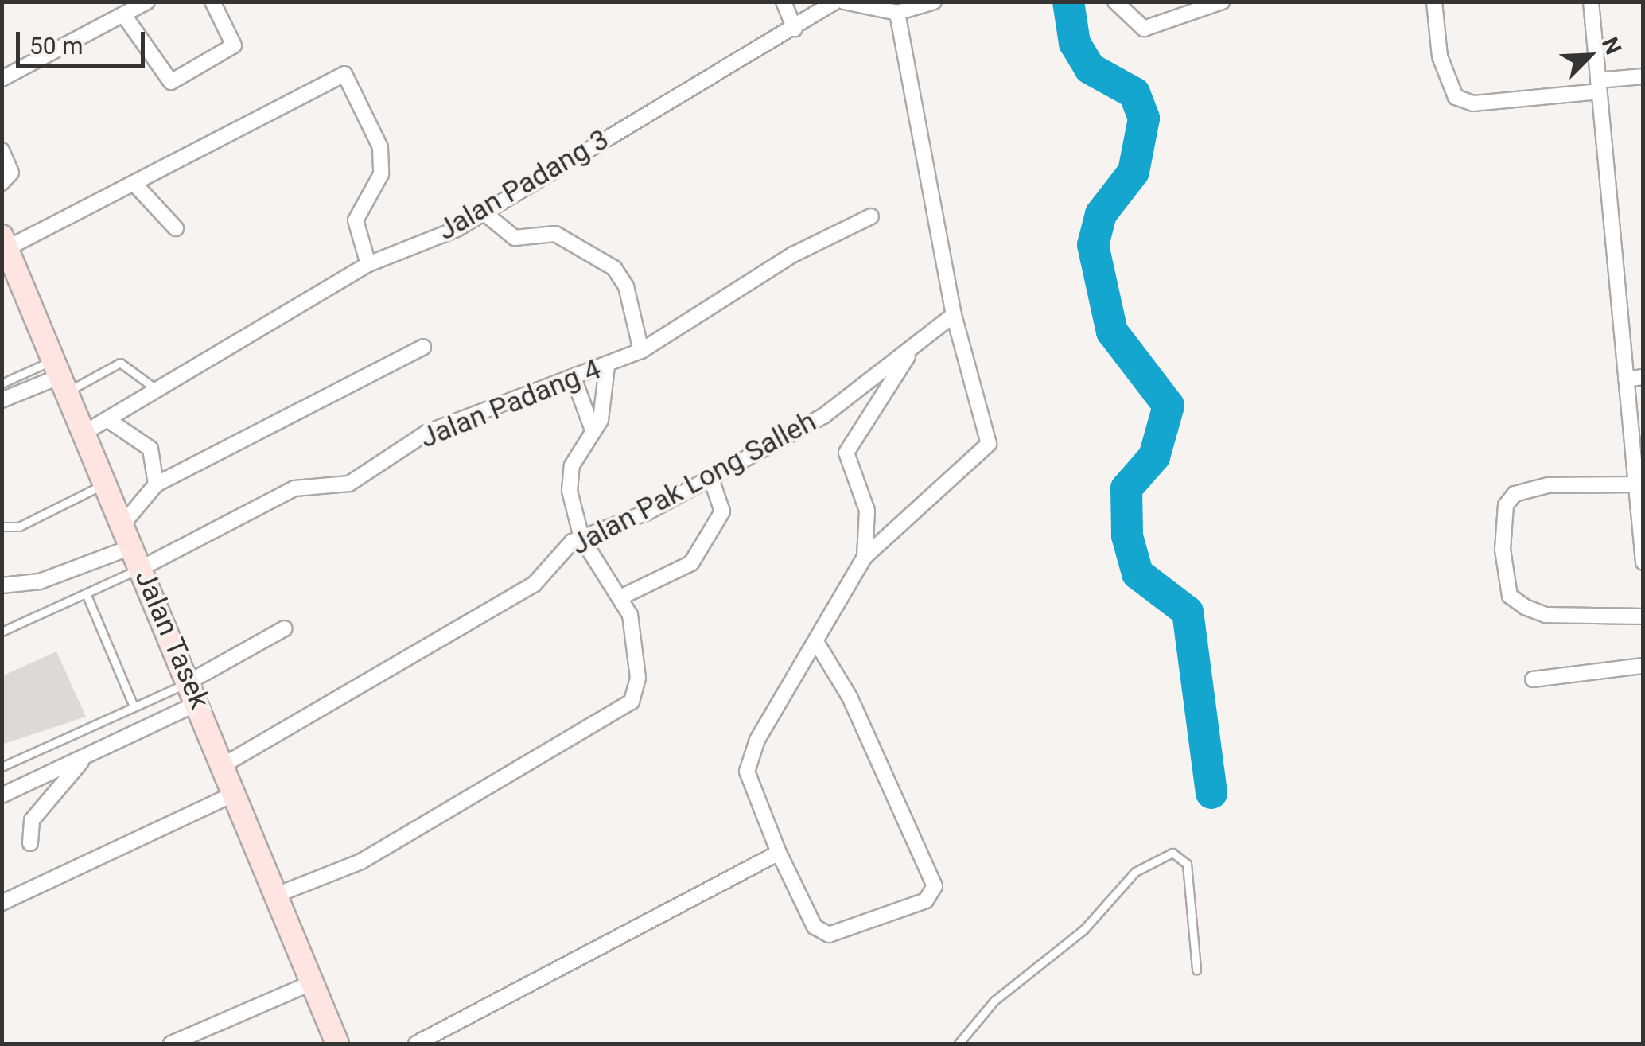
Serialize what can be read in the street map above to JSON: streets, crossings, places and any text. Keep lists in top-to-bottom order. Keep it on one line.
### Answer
{"streets":{"main road":["Jalan Tasek"],"street":["Jalan Padang 3","Jalan Padang 4","Jalan Pak Long Salleh"]},"crossings":[["Jalan Padang 3","Jalan Tasek"],["Jalan Padang 4","Jalan Tasek"],["Jalan Pak Long Salleh","Jalan Tasek"]],"scale_bar":"50 m","north":"top right"}
